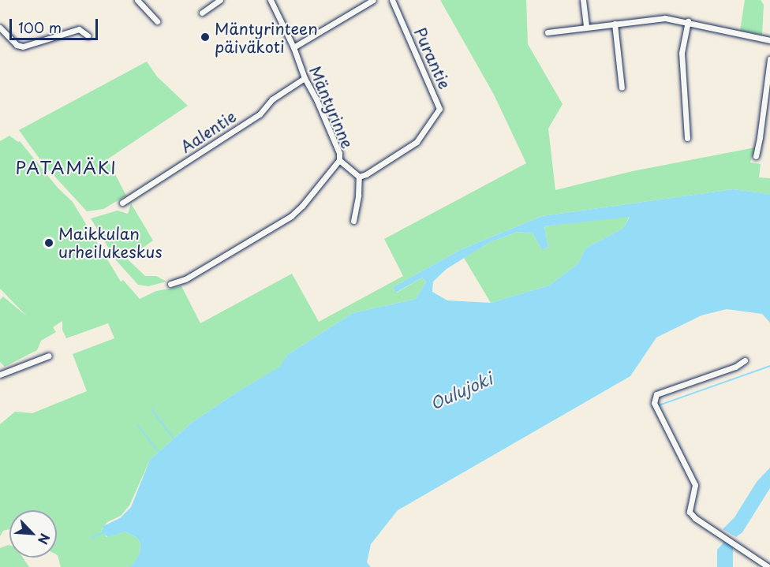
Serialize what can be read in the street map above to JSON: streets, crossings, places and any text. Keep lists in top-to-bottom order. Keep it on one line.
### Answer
{"streets":{"street":["Purantie","Mäntyrinne","Aalentie"]},"crossings":[["Mäntyrinne","Aalentie"]],"districts":["PATAMÄKI"],"water":["Oulujoki"],"places":["Mäntyrinteen päiväkoti","Maikkulan urheilukeskus"],"scale_bar":"100 m","north":"bottom right"}
